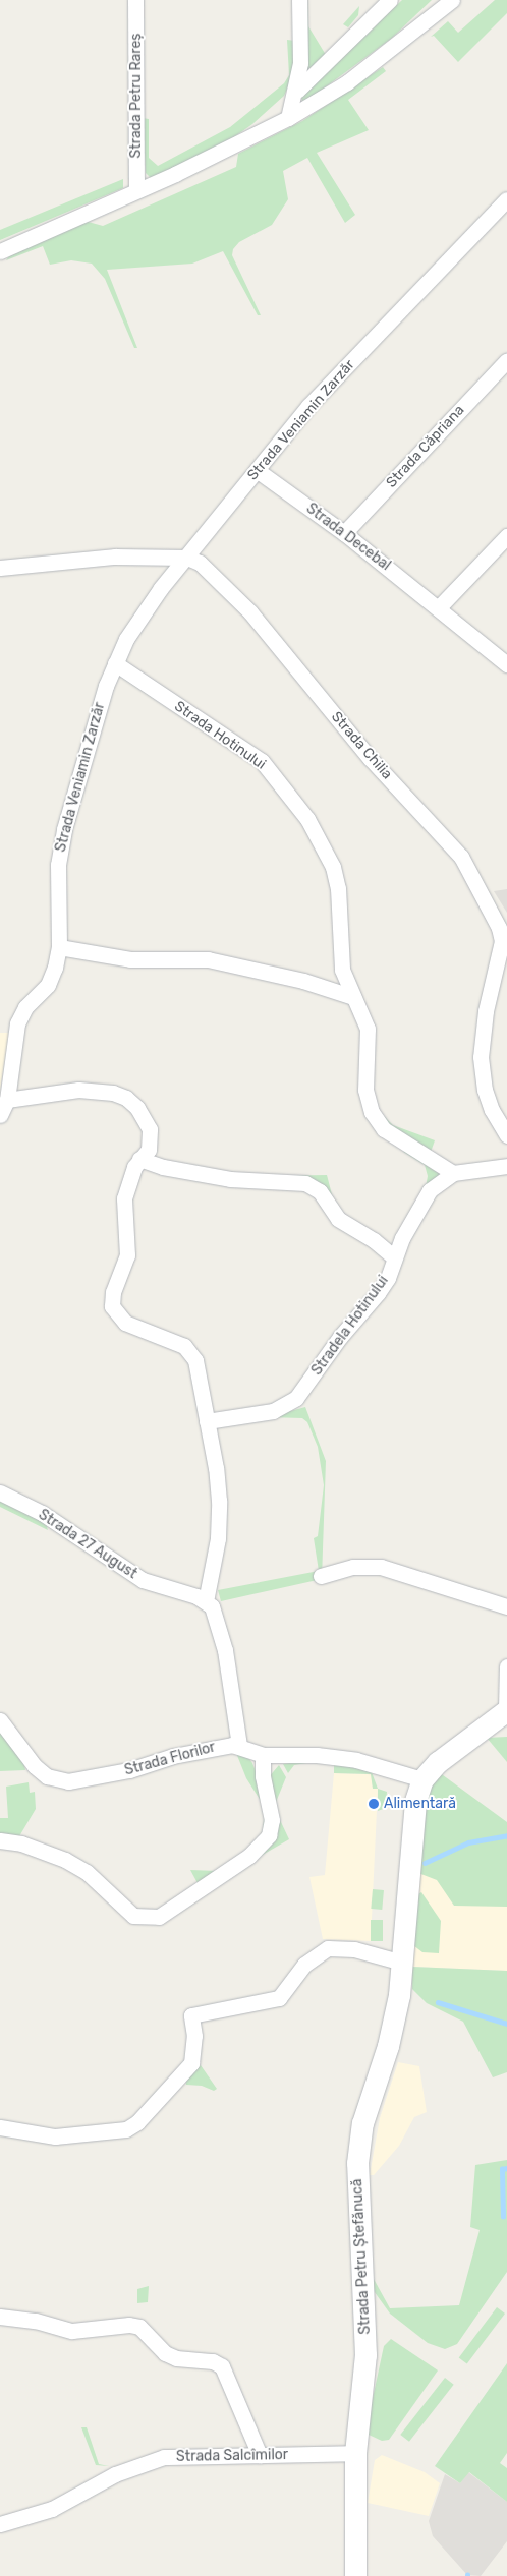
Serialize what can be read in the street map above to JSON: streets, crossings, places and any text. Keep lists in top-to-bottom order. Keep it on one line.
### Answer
{"streets":{"main road":["Strada Petru Ștefănucă"],"street":["Strada Petru Rareș","Strada Veniamin Zarzăr","Strada Căpriana","Strada Decebal","Strada Hotinului","Strada Chilia","Stradela Hotinului","Strada 27 August","Strada Florilor","Strada Salcîmilor"]},"crossings":[["Strada Veniamin Zarzăr","Strada Decebal"],["Strada Veniamin Zarzăr","Strada Hotinului"],["Strada Veniamin Zarzăr","Strada Chilia"],["Strada Căpriana","Strada Decebal"],["Strada Florilor","Strada Petru Ștefănucă"],["Strada Petru Ștefănucă","Strada Salcîmilor"]],"places":["Alimentară"]}
